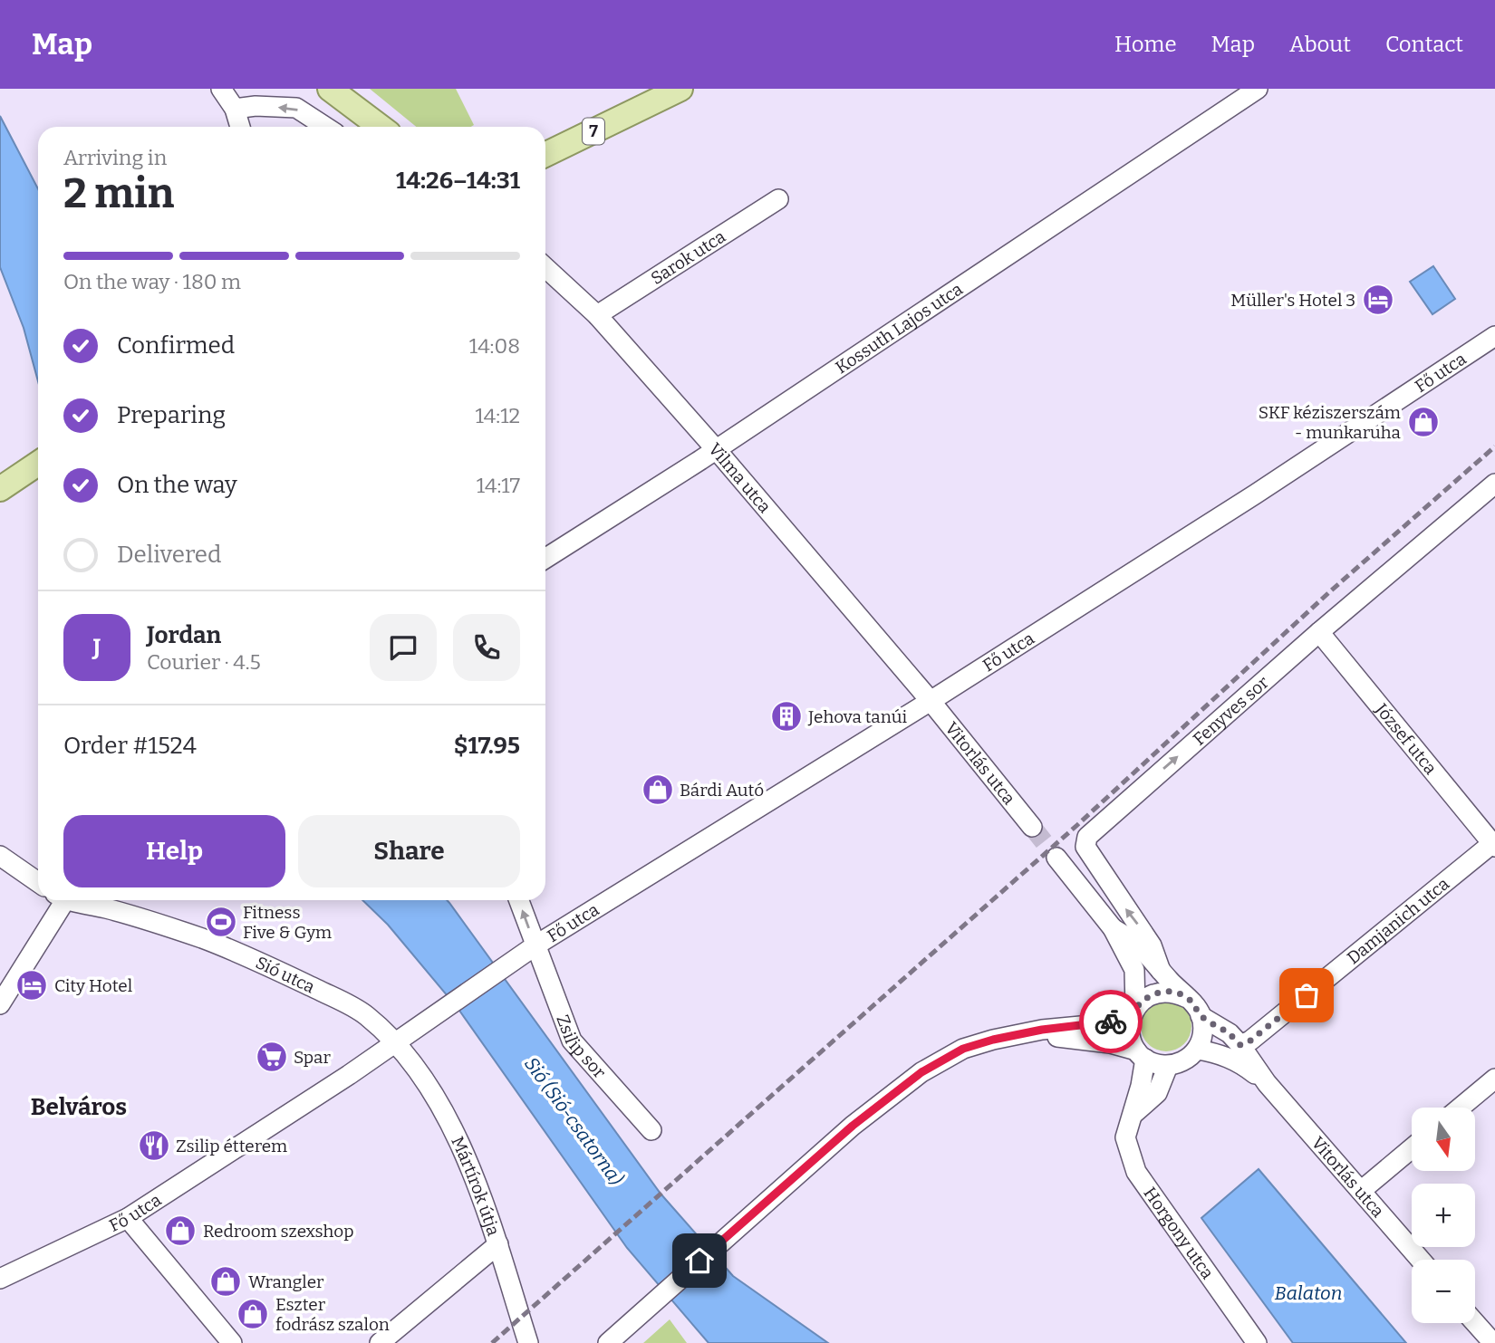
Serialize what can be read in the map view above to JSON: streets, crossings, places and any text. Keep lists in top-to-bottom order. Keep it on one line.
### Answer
{"streets":{"main road":["7"],"street":["Sarok utca","Kossuth Lajos utca","Fő utca","Vilma utca","Fenyves sor","József utca","Vitorlás utca","Damjanich utca","Sió utca","Zsilip sor","Mártírok útja","Horgony utca"]},"crossings":[["Sarok utca","Vilma utca"],["Kossuth Lajos utca","Vilma utca"],["Fő utca","Vilma utca"],["Fő utca","Vitorlás utca"],["Fő utca","Sió utca"],["Fő utca","Zsilip sor"],["Fő utca","Mártírok útja"],["Vilma utca","Vitorlás utca"],["Fenyves sor","József utca"],["Fenyves sor","Vitorlás utca"],["József utca","Damjanich utca"],["Vitorlás utca","Damjanich utca"],["Vitorlás utca","Horgony utca"],["Sió utca","Mártírok útja"]],"one_way":["Fenyves sor"],"districts":["Belváros"],"water":["Sió (Sió-csatorna)","Balaton"],"places":{"hotel":["Müller's Hotel 3","City Hotel"],"shop":["SKF kéziszerszám - munkaruha","Bárdi Autó","Redroom szexshop","Wrangler","Eszter fodrász szalon"],"building":["Jehova tanúi"],"sports":["Fitness Five & Gym"],"supermarket":["Spar"],"restaurant":["Zsilip étterem"]},"north":"bottom","page":{"header":"Map","nav":["Home","Map","About","Contact"],"heading":["2 min","Arriving in","14:26–14:31"],"panel":["Jordan","Courier · 4.5","Order #1524","$17.95"],"bar":"On the way · 180 m","list":[["Confirmed","14:08"],["Preparing","14:12"],["On the way","14:17"],"Delivered"],"round":"J","buttons":["Help","Share"],"map_buttons":["+","−"]}}
